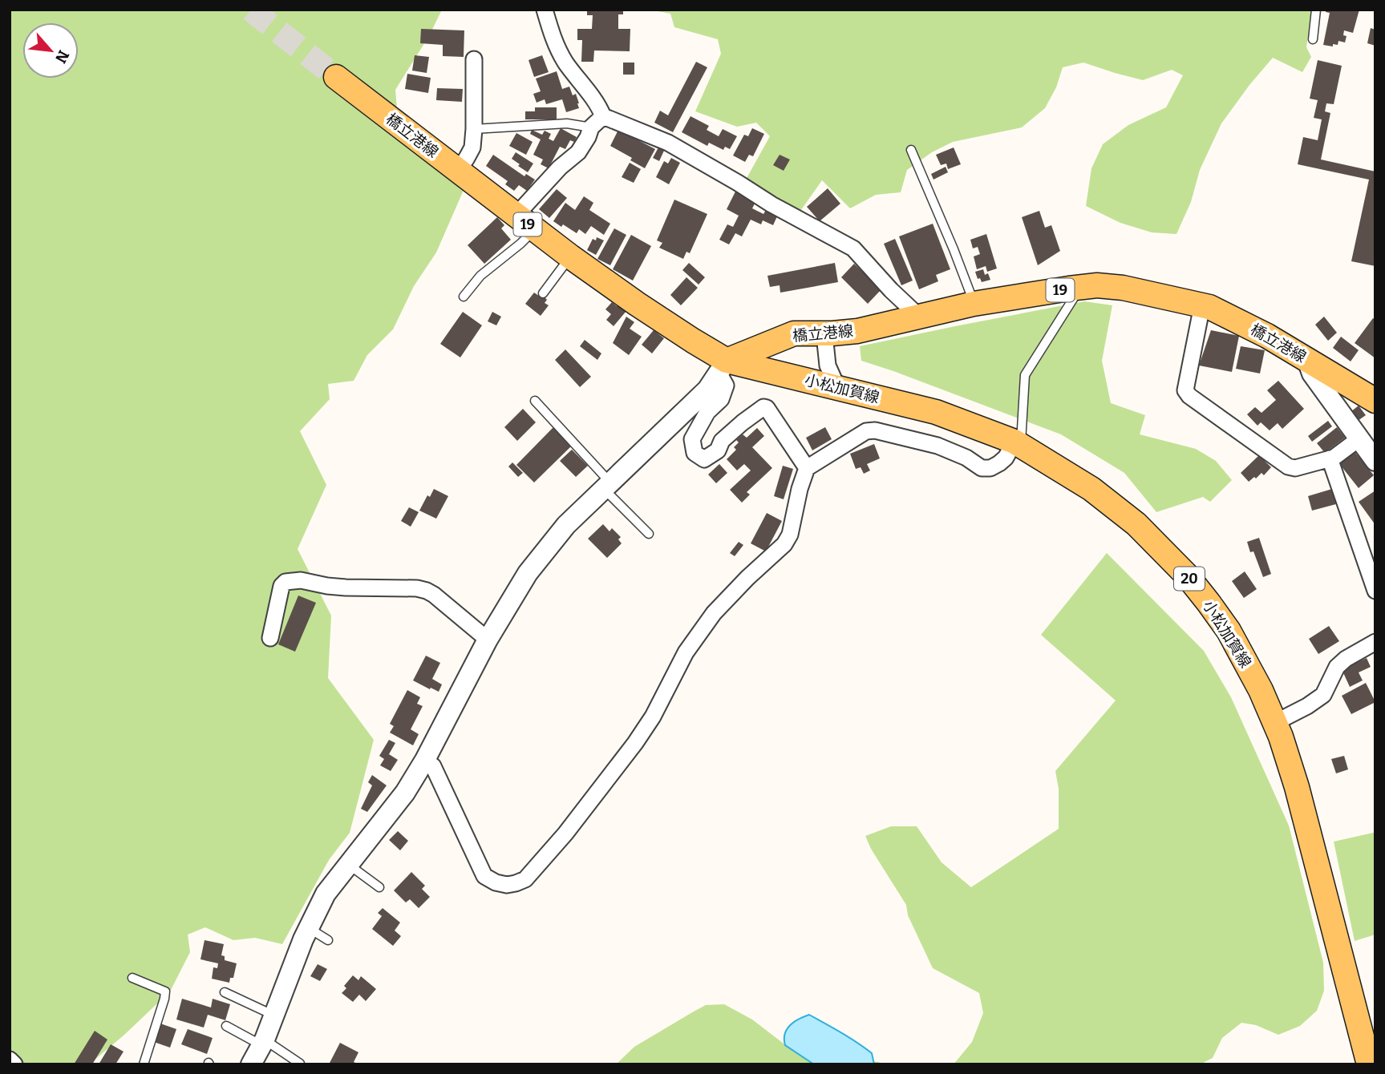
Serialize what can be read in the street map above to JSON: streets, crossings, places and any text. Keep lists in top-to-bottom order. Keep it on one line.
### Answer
{"streets":{"main road":["橋立港線","19","小松加賀線","20"]},"crossings":[["橋立港線","小松加賀線"]],"north":"bottom right"}
